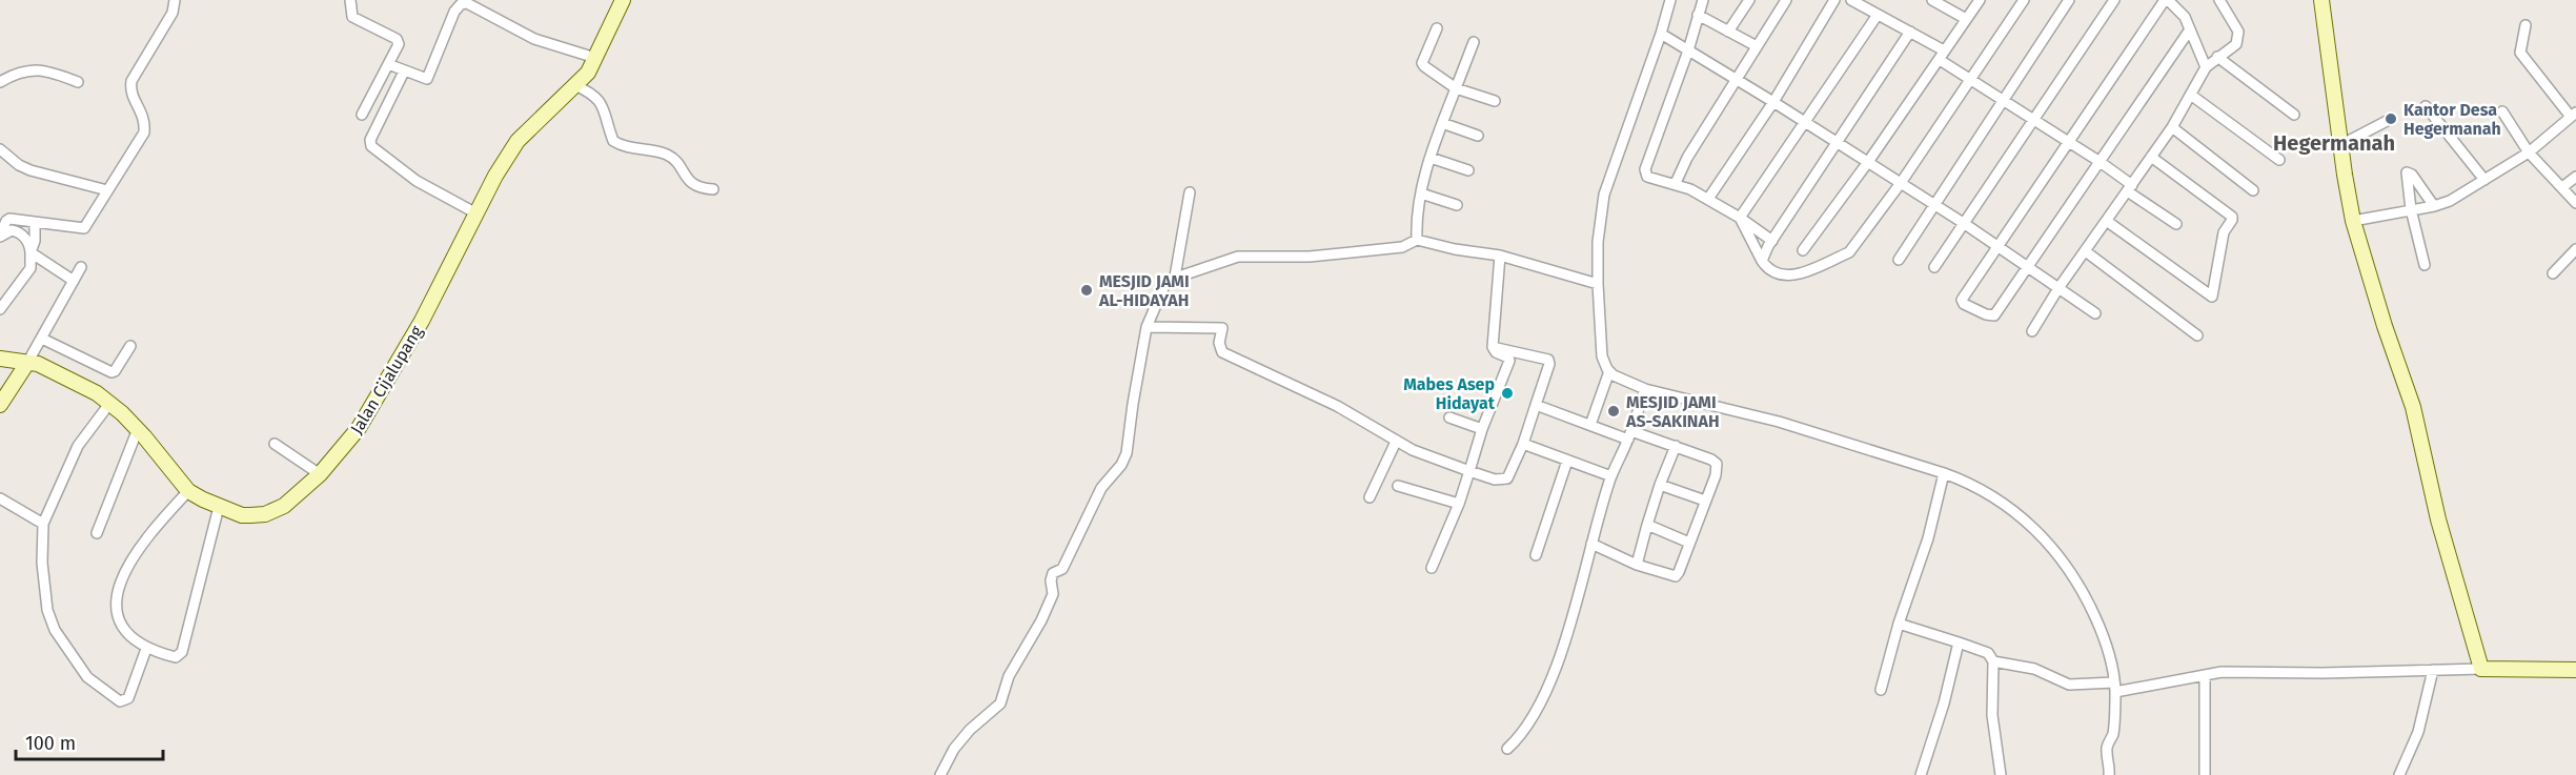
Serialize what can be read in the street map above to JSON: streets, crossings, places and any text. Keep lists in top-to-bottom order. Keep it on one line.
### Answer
{"streets":{"street":["Jalan Cijalupang"]},"districts":["Hegermanah"],"places":["Kantor Desa Hegermanah","MESJID JAMI AL-HIDAYAH","Mabes Asep Hidayat","MESJID JAMI AS-SAKINAH"],"scale_bar":"100 m"}
